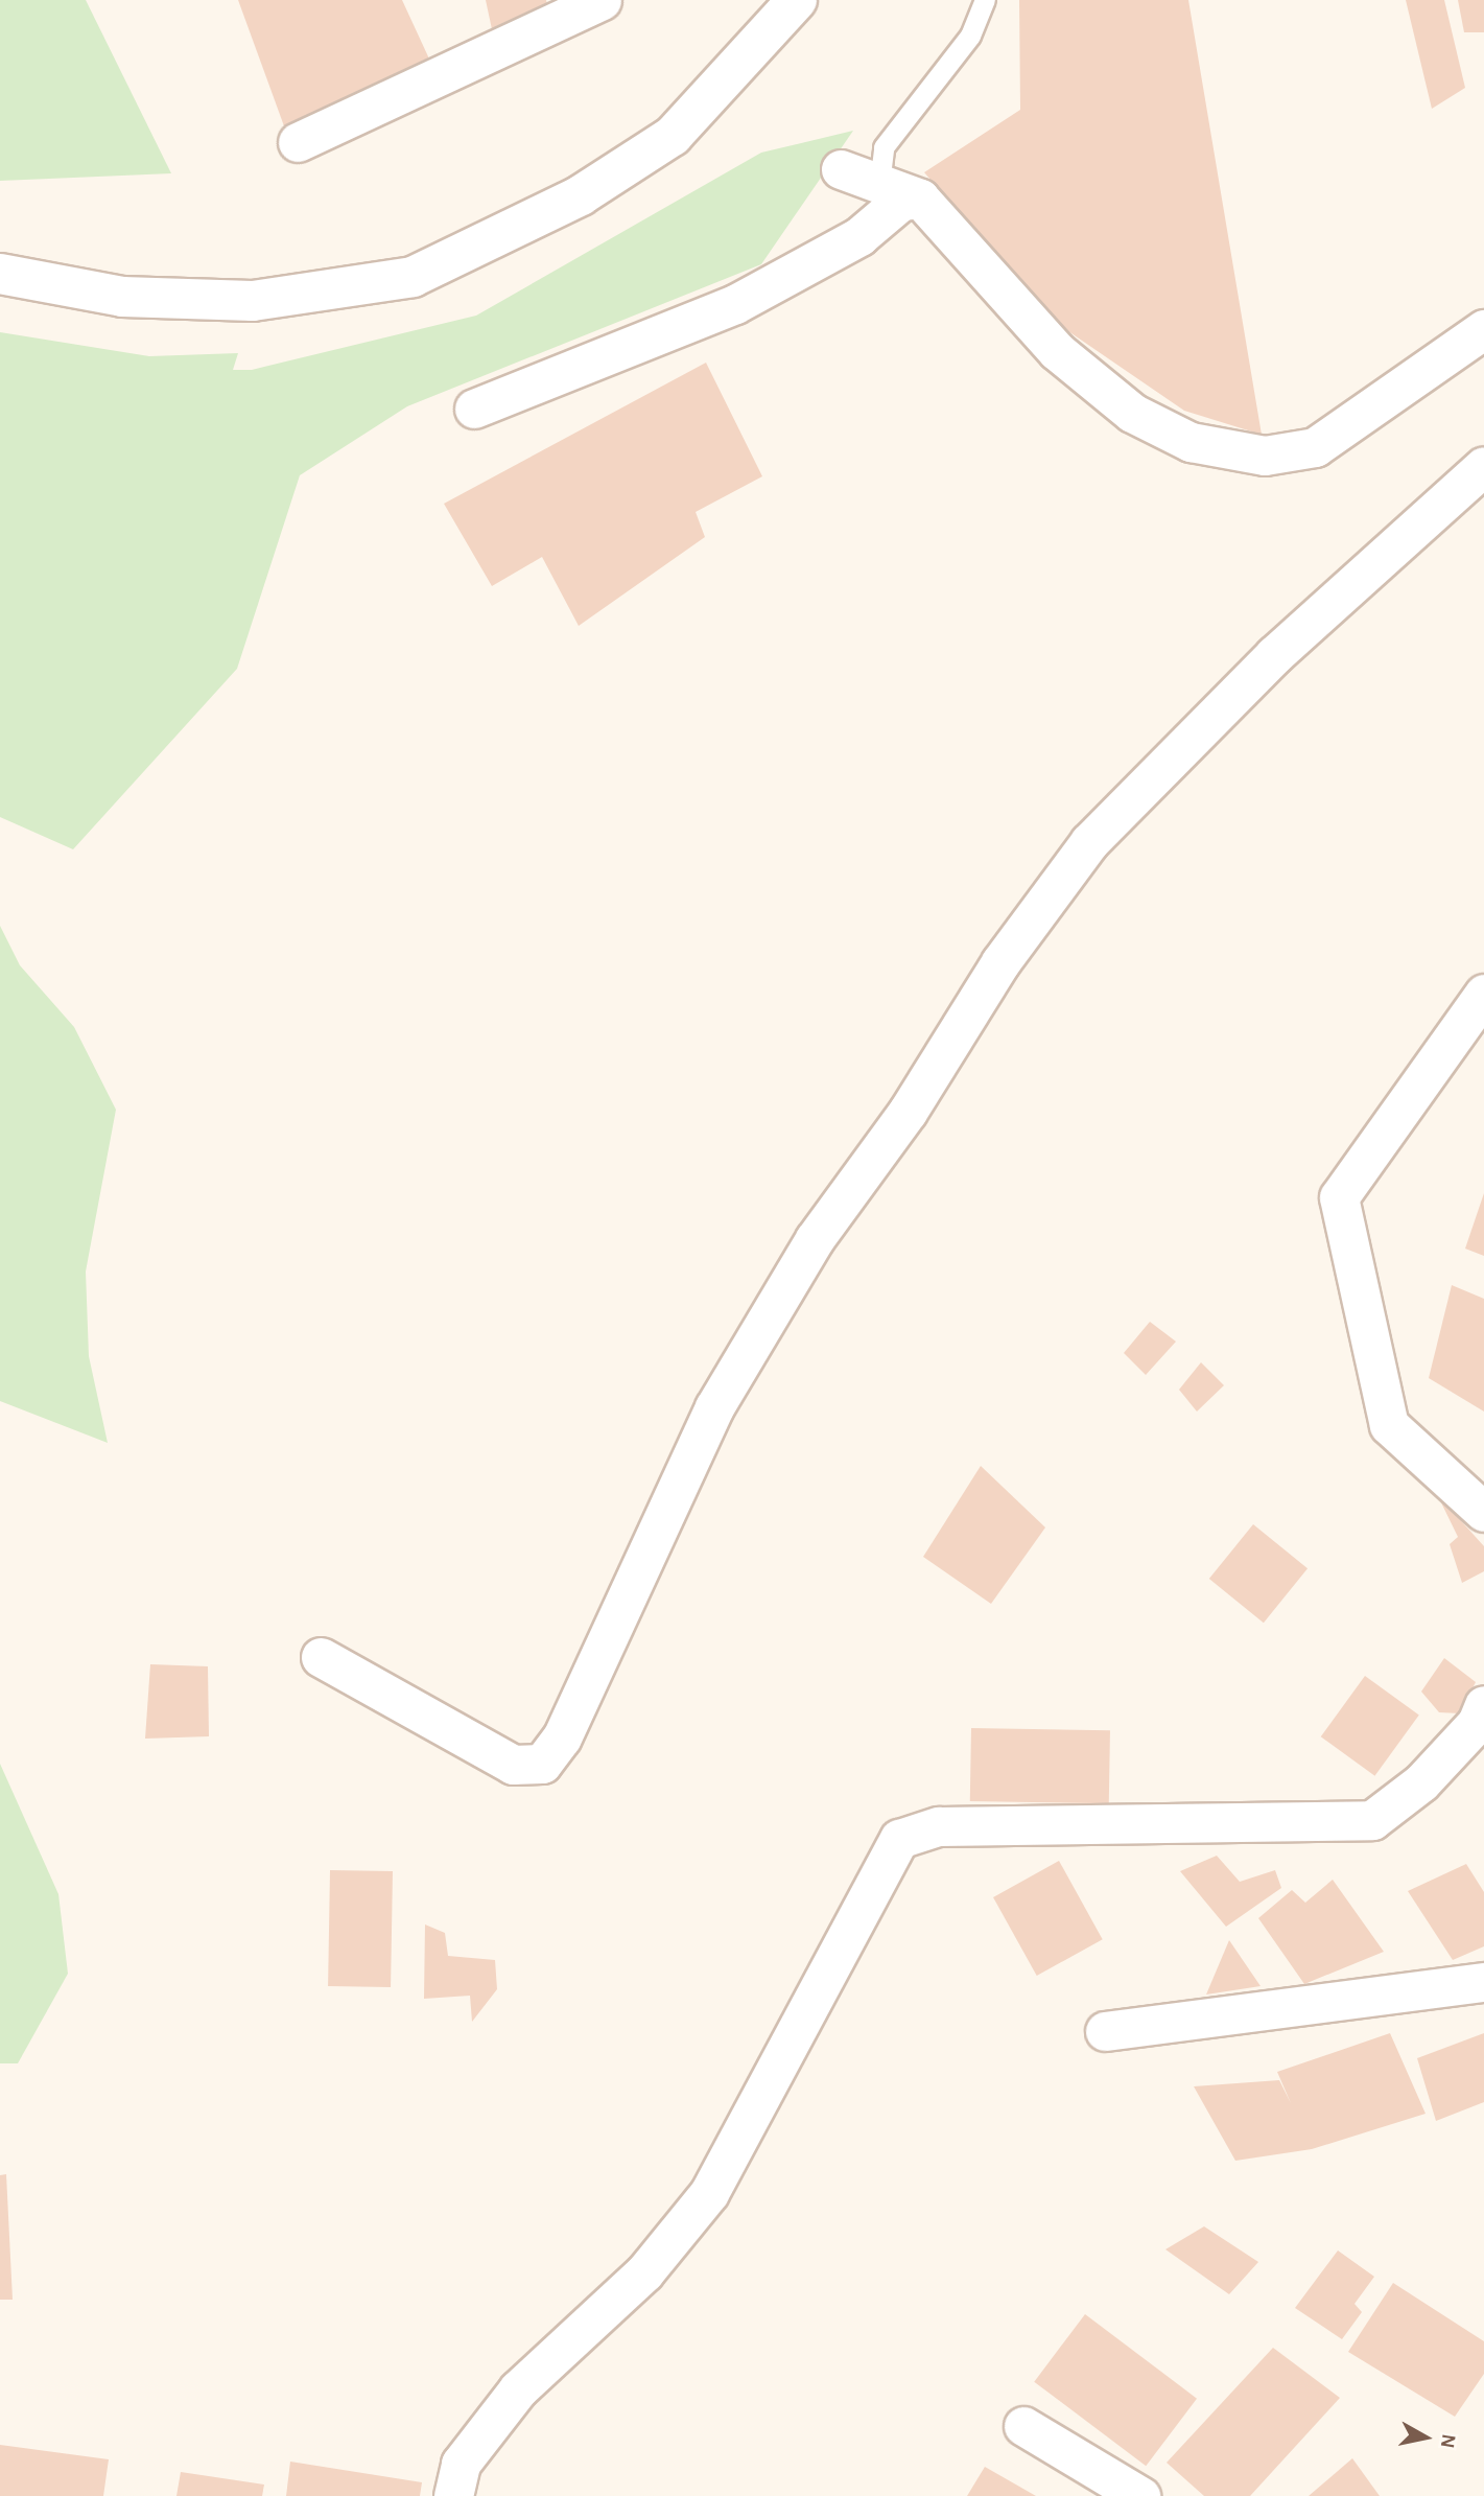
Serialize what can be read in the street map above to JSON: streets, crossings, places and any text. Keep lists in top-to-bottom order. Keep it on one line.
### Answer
{"north":"right"}
